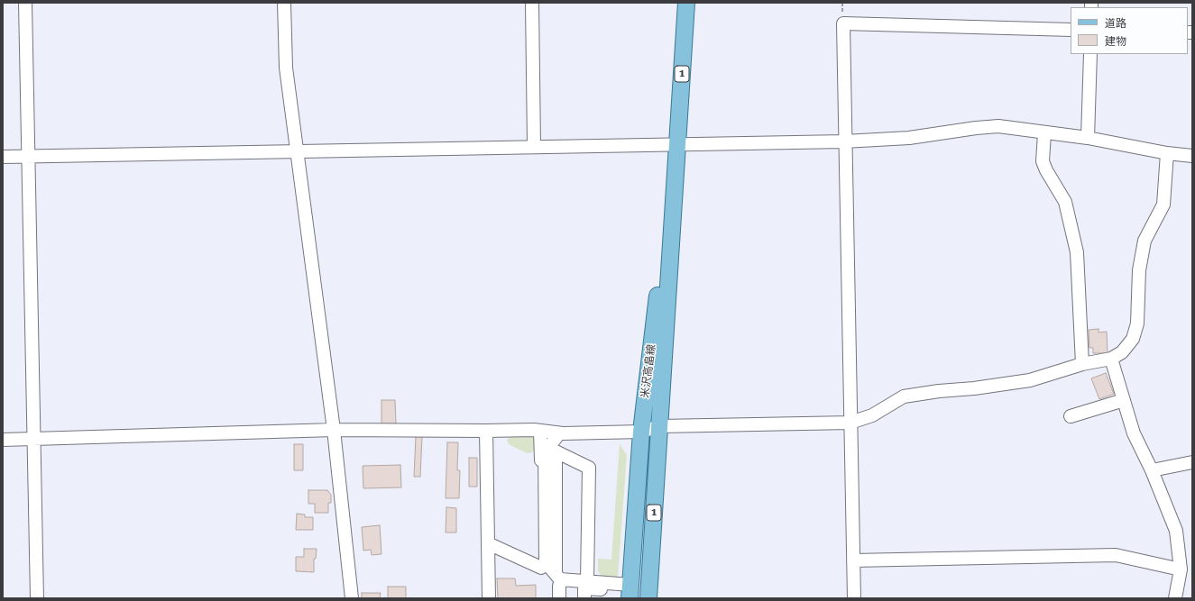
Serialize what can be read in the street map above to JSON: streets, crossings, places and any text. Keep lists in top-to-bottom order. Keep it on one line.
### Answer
{"streets":{"main road":["1","米沢高畠線"]},"legend":["道路","建物"]}
